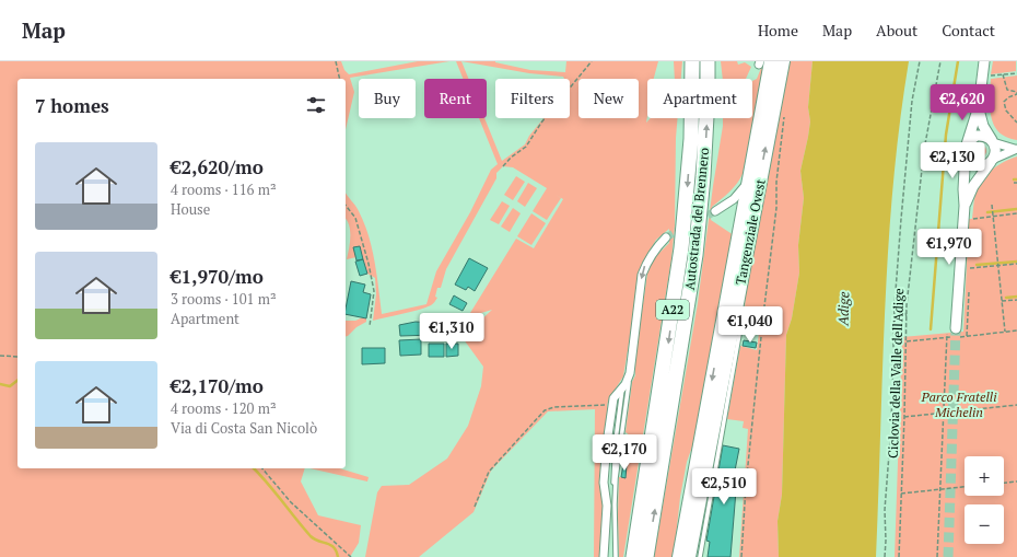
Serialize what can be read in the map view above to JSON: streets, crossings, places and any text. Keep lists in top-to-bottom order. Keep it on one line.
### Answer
{"streets":{"highway":["Autostrada del Brennero","Tangenziale Ovest","A22"],"path":["Ciclovia della Valle dell'Adige"]},"water":["Adige"],"parks":["Parco Fratelli Michelin"],"page":{"header":"Map","nav":["Home","Map","About","Contact"],"chip":["Buy","Rent","Filters","New","Apartment"],"heading":"7 homes","price":["€2,620","€2,130","€1,970","€1,040","€1,310","€2,170","€2,510"],"list":[{"name":"€2,620/mo","note":"4 rooms · 116 m² · House"},{"name":"€1,970/mo","note":"3 rooms · 101 m² · Apartment"},{"name":"€2,170/mo","note":"4 rooms · 120 m² · Via di Costa San Nicolò"}],"map_buttons":["+","−"]}}
